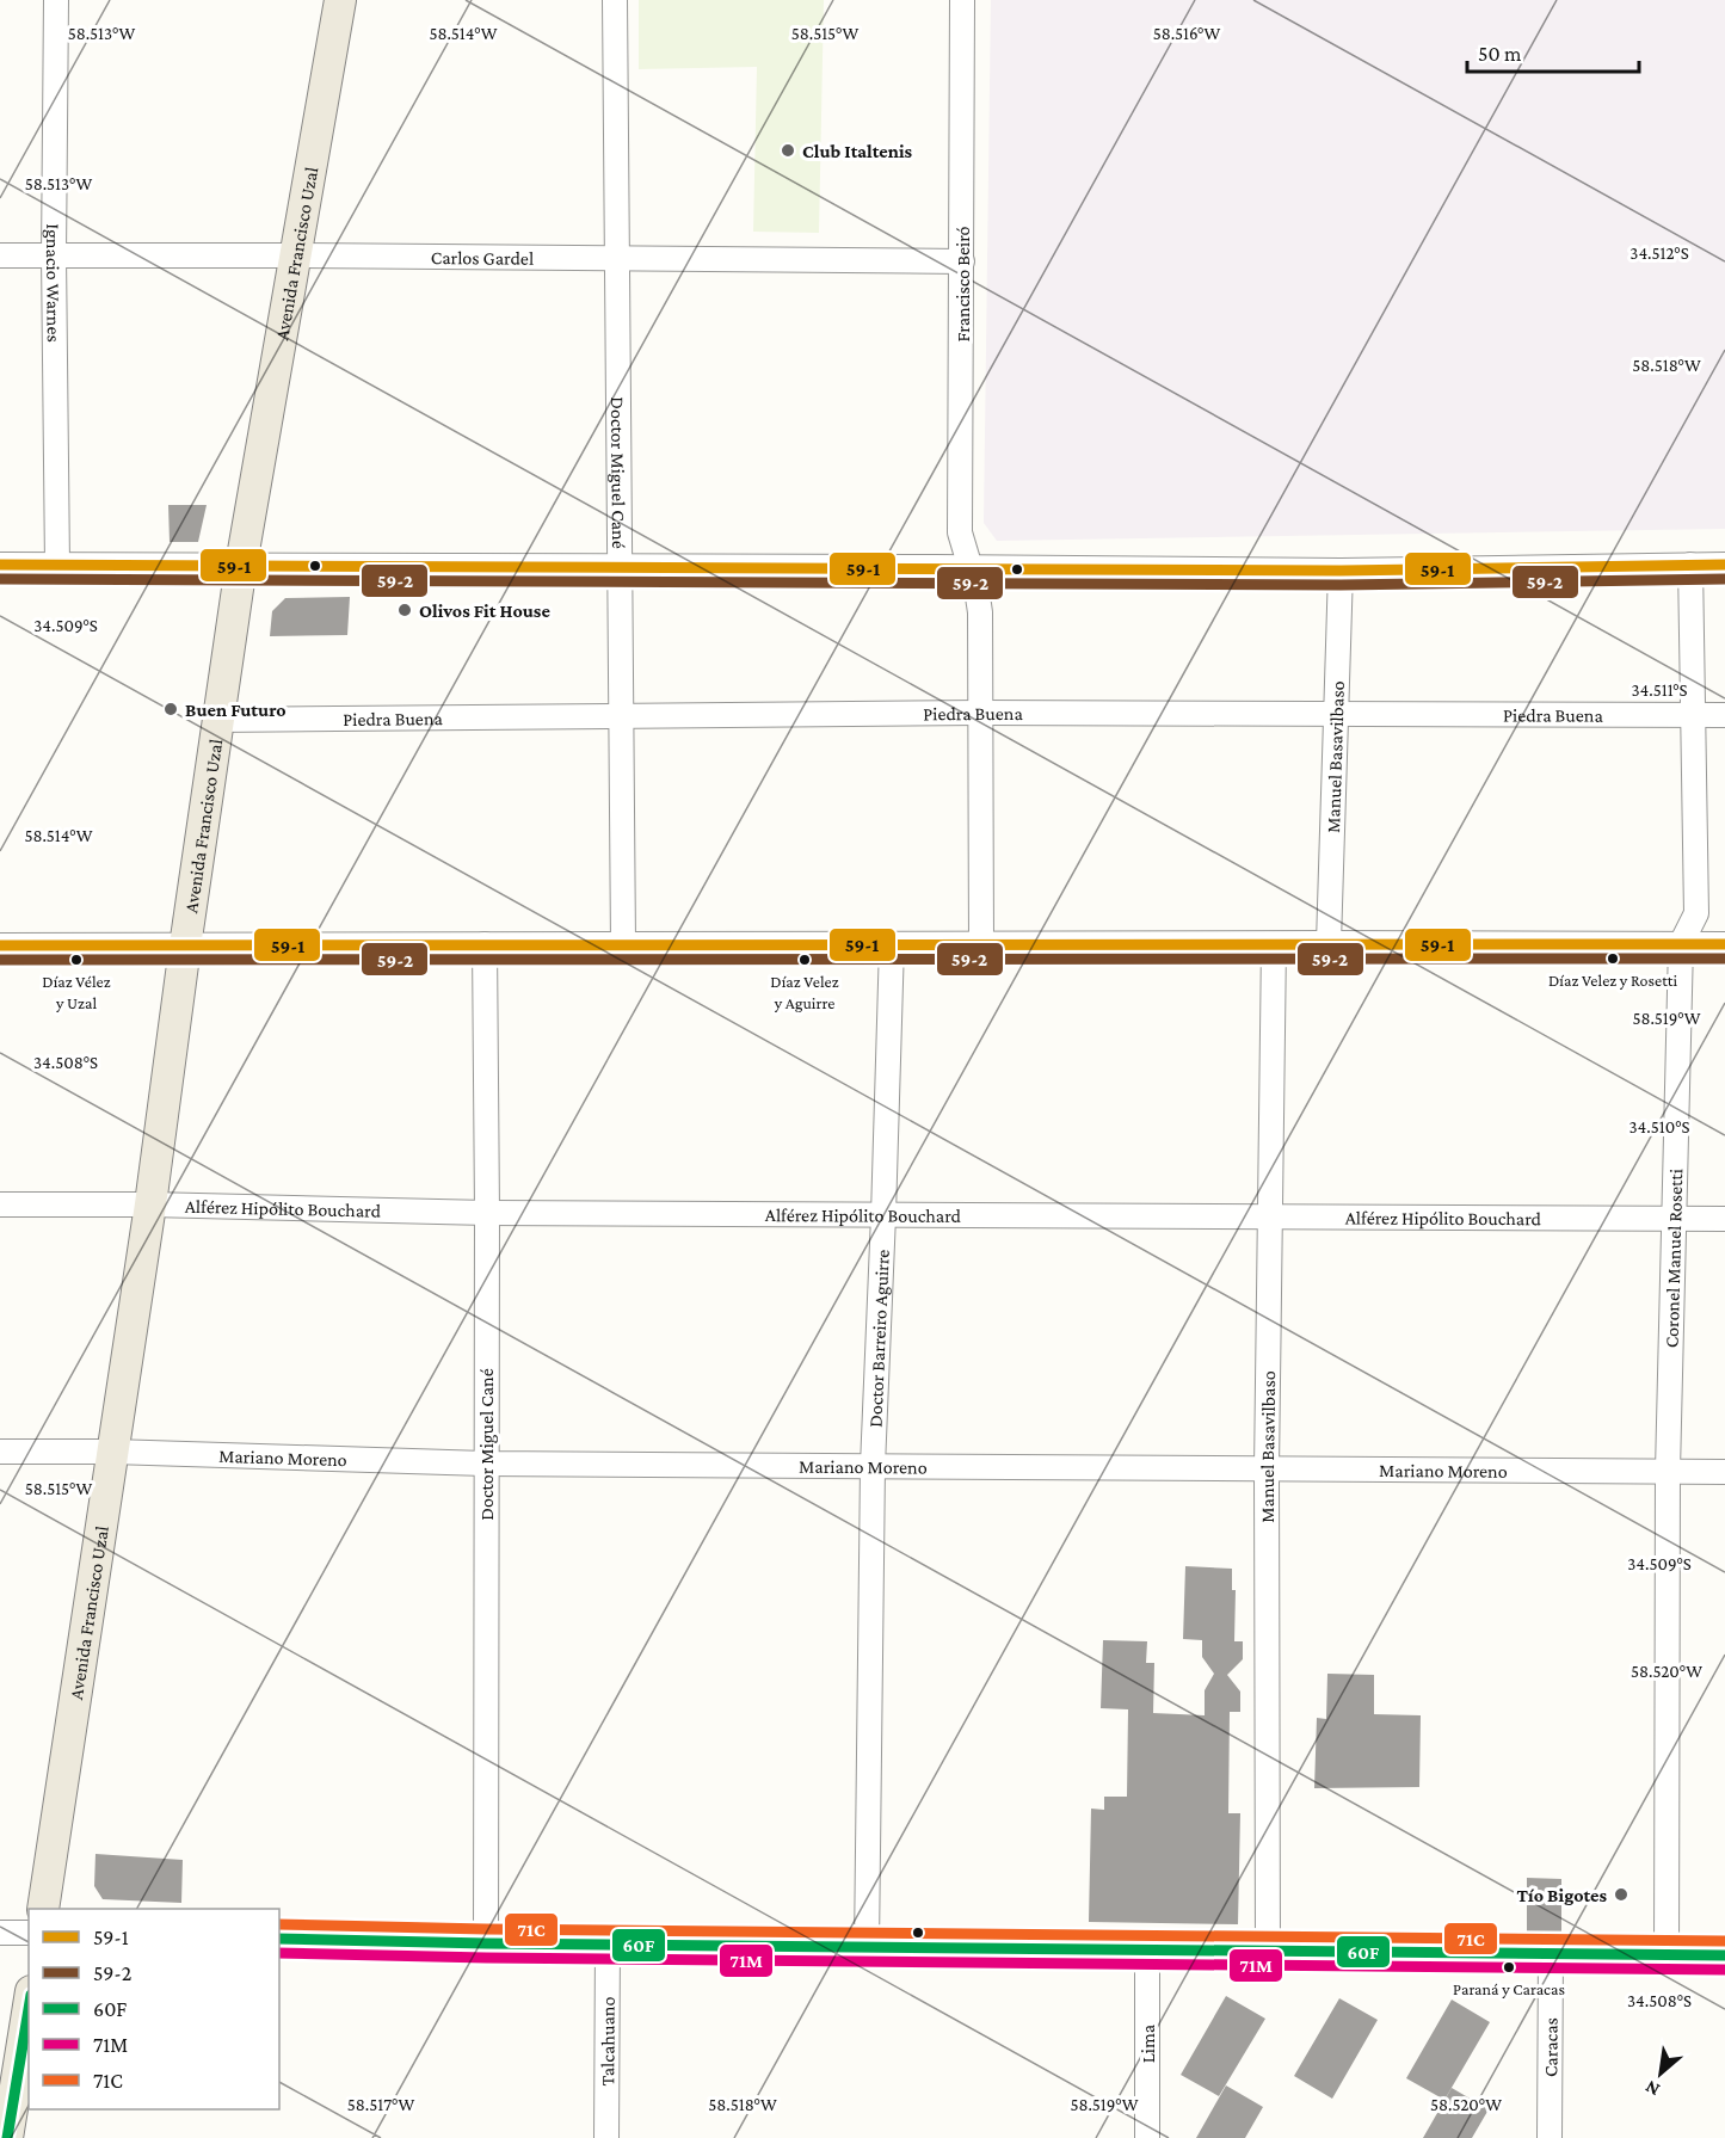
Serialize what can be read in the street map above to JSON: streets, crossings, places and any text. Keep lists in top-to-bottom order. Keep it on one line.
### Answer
{"streets":{"main road":["Avenida Francisco Uzal"],"street":["Carlos Gardel","Ignacio Warnes","Francisco Beiró","Doctor Miguel Cané","Piedra Buena","Manuel Basavilbaso","Alférez Hipólito Bouchard","Coronel Manuel Rosetti","Doctor Barreiro Aguirre","Mariano Moreno","Talcahuano","Lima","Caracas"]},"crossings":[["Avenida Francisco Uzal","Carlos Gardel"],["Avenida Francisco Uzal","Piedra Buena"],["Avenida Francisco Uzal","Alférez Hipólito Bouchard"],["Avenida Francisco Uzal","Mariano Moreno"],["Carlos Gardel","Ignacio Warnes"],["Carlos Gardel","Francisco Beiró"],["Carlos Gardel","Doctor Miguel Cané"],["Doctor Miguel Cané","Piedra Buena"],["Doctor Miguel Cané","Alférez Hipólito Bouchard"],["Doctor Miguel Cané","Mariano Moreno"],["Piedra Buena","Manuel Basavilbaso"],["Piedra Buena","Coronel Manuel Rosetti"],["Manuel Basavilbaso","Alférez Hipólito Bouchard"],["Manuel Basavilbaso","Mariano Moreno"],["Alférez Hipólito Bouchard","Coronel Manuel Rosetti"],["Alférez Hipólito Bouchard","Doctor Barreiro Aguirre"],["Coronel Manuel Rosetti","Mariano Moreno"],["Doctor Barreiro Aguirre","Mariano Moreno"]],"places":["Club Italtenis","Olivos Fit House","Buen Futuro","Díaz Velez y Rosetti","Díaz Vélez y Uzal","Díaz Velez y Aguirre","Tío Bigotes","Paraná y Caracas"],"lines":["transit line 59-1","transit line 59-2","transit line 71C","transit line 60F","transit line 71M"],"legend":["59-1","59-2","60F","71M","71C"],"scale_bar":"50 m","north":"bottom left","coordinates":["58.513°W","58.514°W","58.515°W","58.516°W","34.512°S","58.518°W","34.509°S","34.511°S","58.519°W","34.508°S","34.510°S","58.520°W","58.517°W"]}
